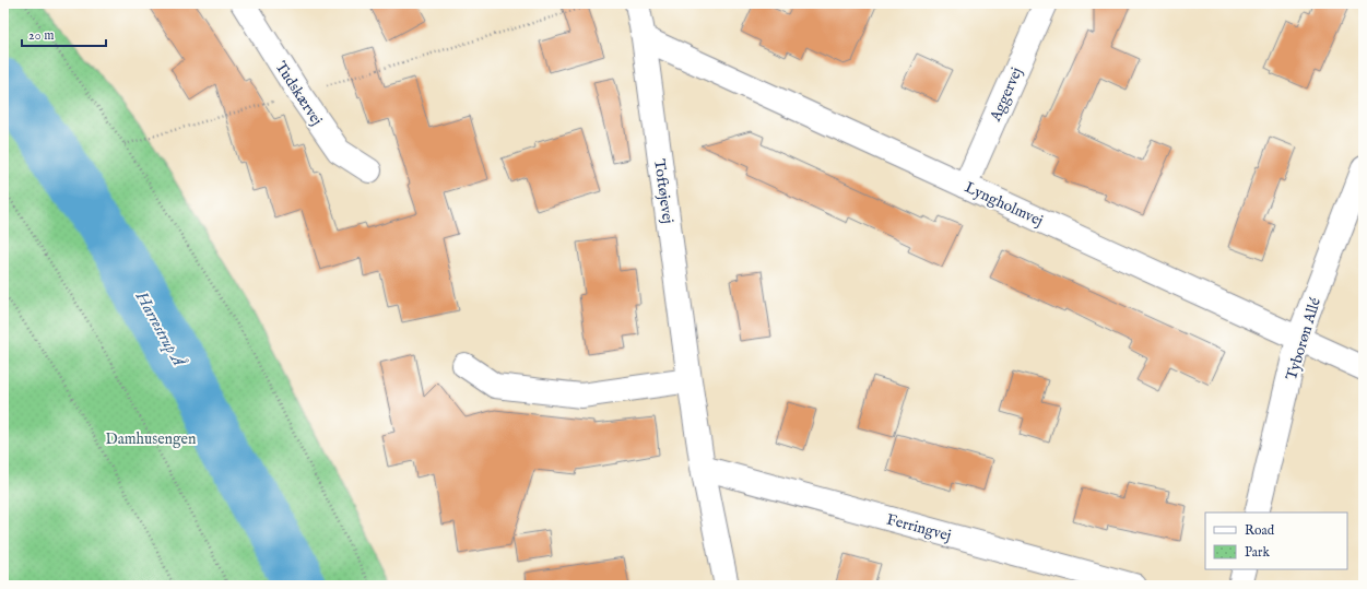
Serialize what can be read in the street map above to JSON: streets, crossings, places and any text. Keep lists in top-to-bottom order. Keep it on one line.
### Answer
{"streets":{"street":["Tudskærvej","Aggervej","Toftøjevej","Lyngholmvej","Tyborøn Allé","Ferringvej"]},"crossings":[["Aggervej","Lyngholmvej"],["Toftøjevej","Lyngholmvej"],["Toftøjevej","Ferringvej"],["Lyngholmvej","Tyborøn Allé"]],"water":["Harrestrup Å"],"parks":["Damhusengen"],"legend":["Road","Park"],"scale_bar":"20 m"}
